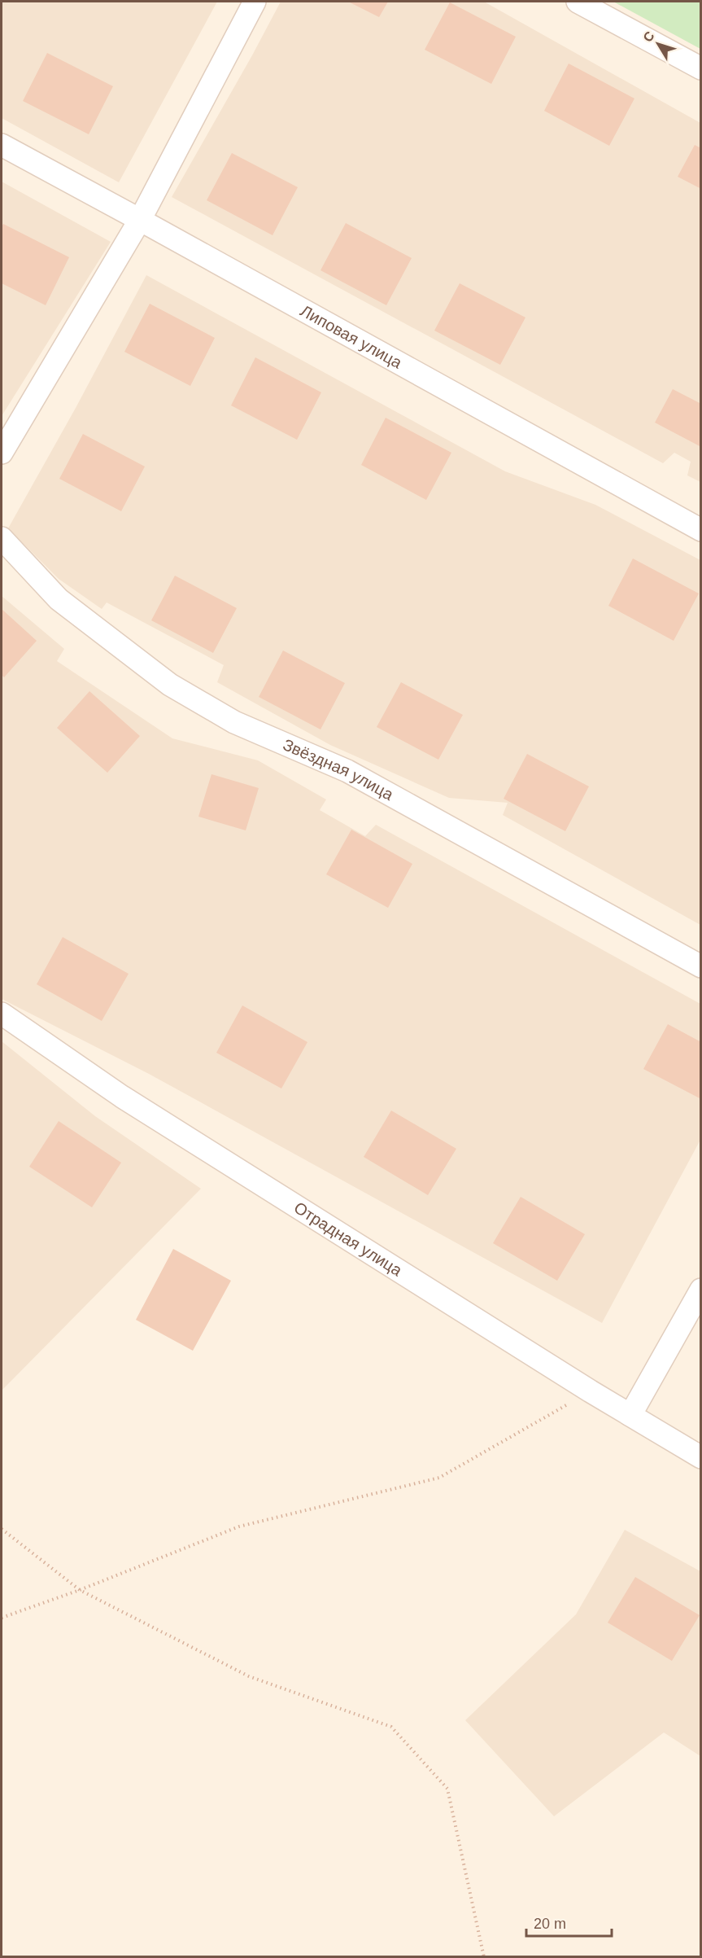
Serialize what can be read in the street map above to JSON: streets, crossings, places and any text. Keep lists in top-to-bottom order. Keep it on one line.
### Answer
{"streets":{"street":["Липовая улица","Звёздная улица","Отрадная улица"]},"scale_bar":"20 m","north":"top left"}
